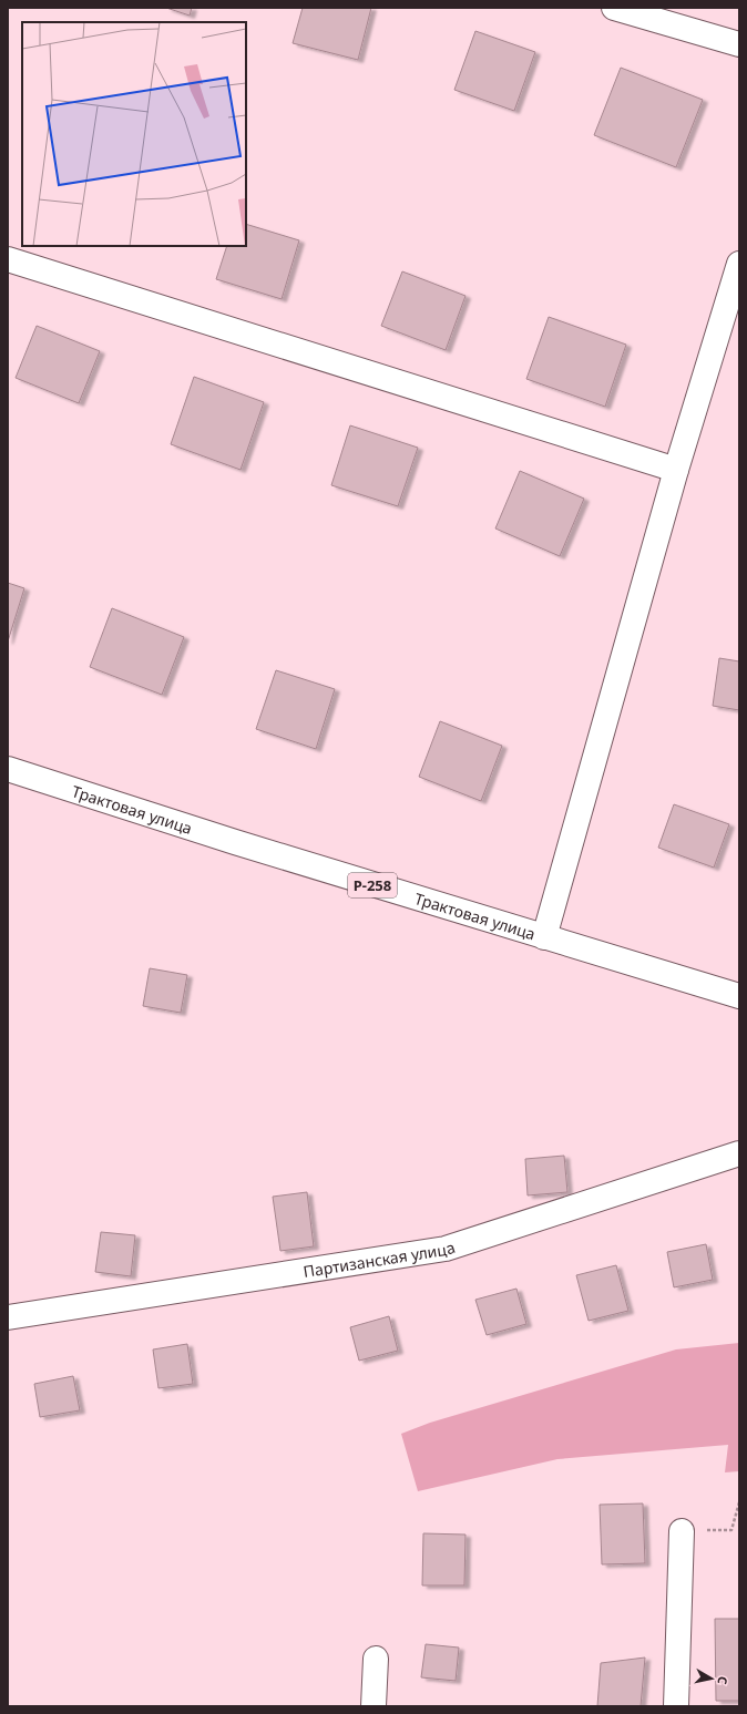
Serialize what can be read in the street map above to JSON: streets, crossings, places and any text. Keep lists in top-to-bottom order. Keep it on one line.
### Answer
{"streets":{"main road":["Трактовая улица","Р-258","Партизанская улица"]},"north":"right"}
